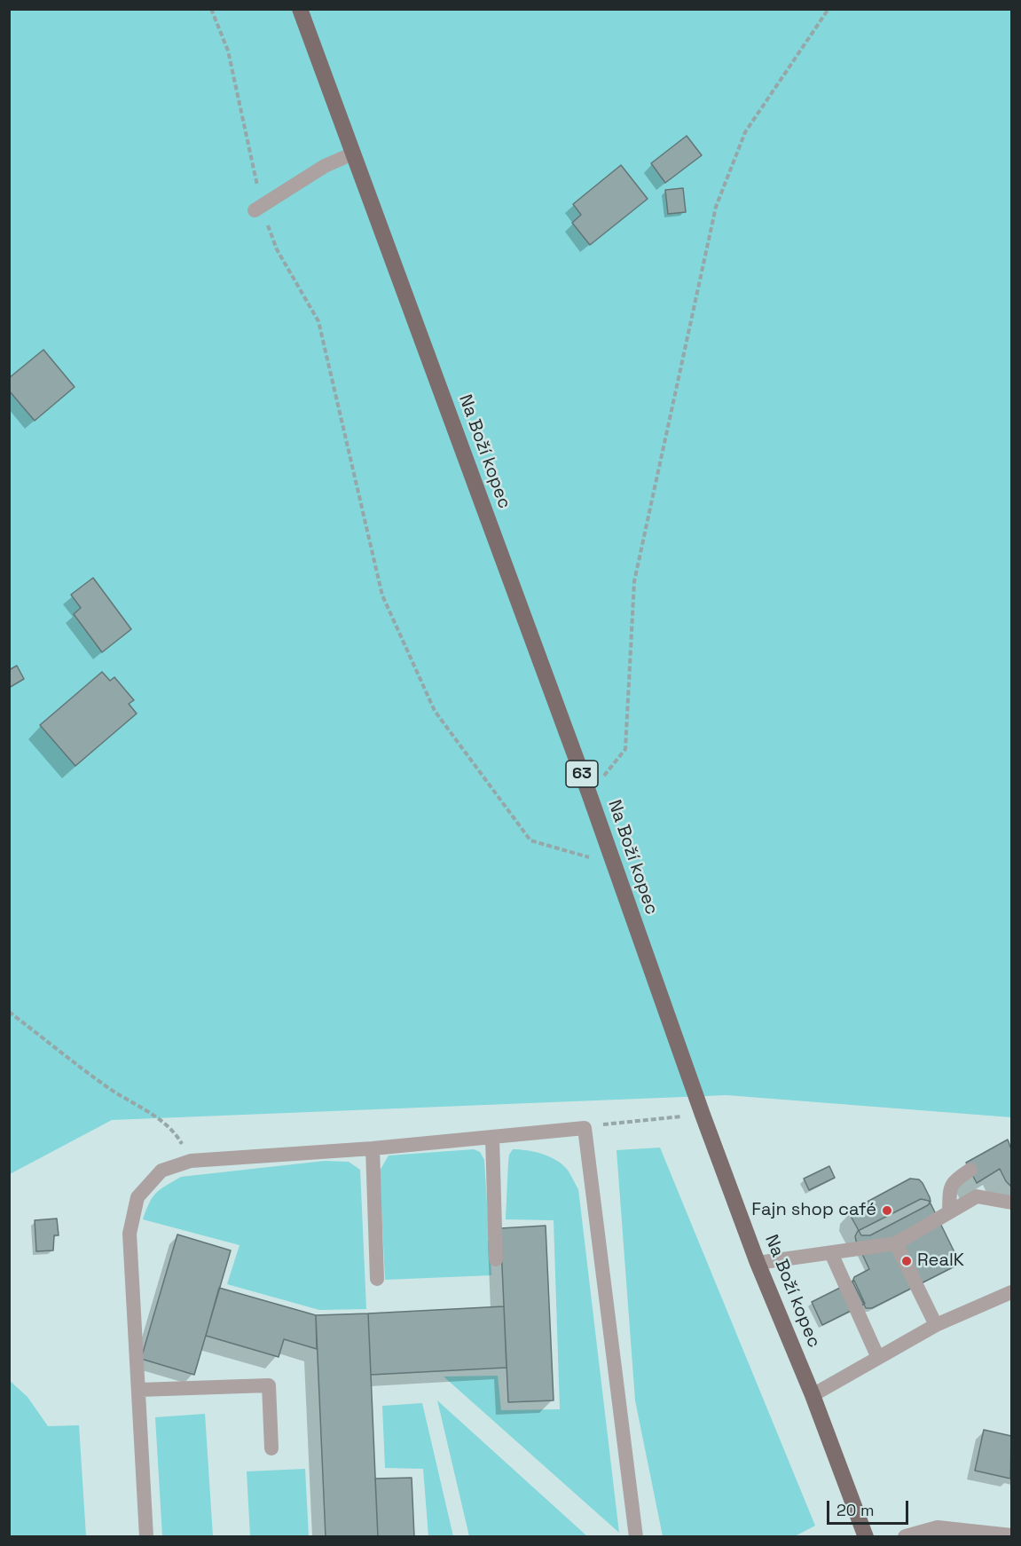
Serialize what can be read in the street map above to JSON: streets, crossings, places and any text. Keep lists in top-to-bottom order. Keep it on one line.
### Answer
{"streets":{"main road":["Na Boží kopec","63"]},"places":["Fajn shop café","RealK"],"scale_bar":"20 m"}
